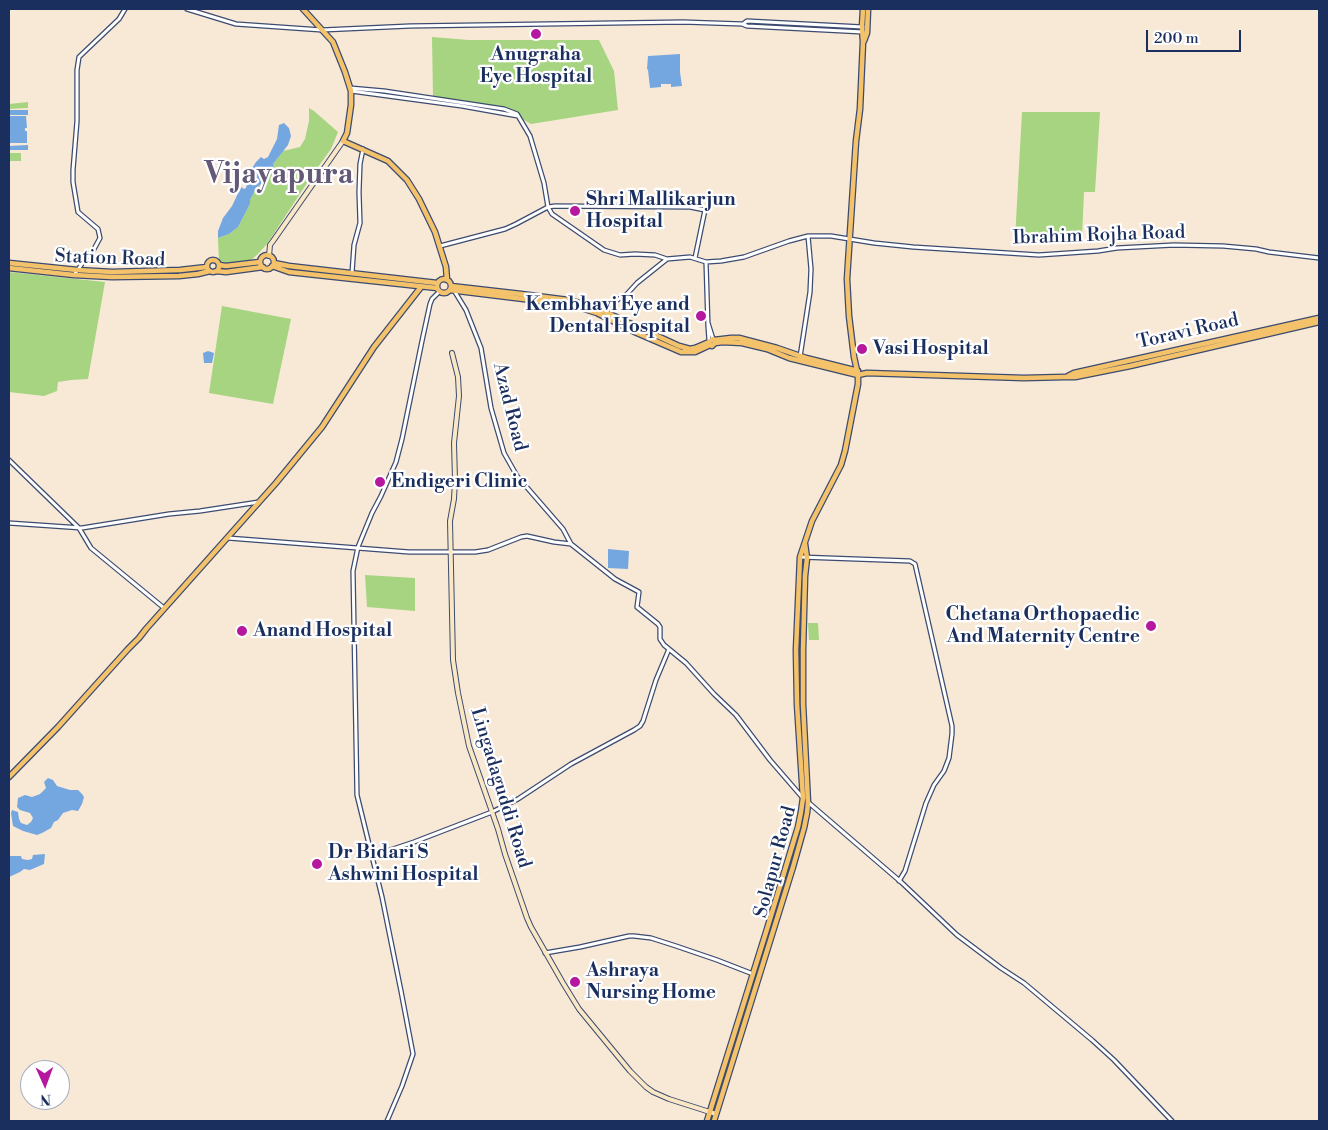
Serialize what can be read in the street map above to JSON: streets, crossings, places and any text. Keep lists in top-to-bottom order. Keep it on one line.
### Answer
{"streets":{"main road":["Station Road","Toravi Road","Lingadaguddi Road","Solapur Road"],"street":["Ibrahim Rojha Road","Azad Road"]},"crossings":[["Ibrahim Rojha Road","Solapur Road"],["Toravi Road","Solapur Road"],["Lingadaguddi Road","Solapur Road"]],"districts":["Vijayapura"],"places":["Anugraha Eye Hospital","Shri Mallikarjun Hospital","Kembhavi Eye and Dental Hospital","Vasi Hospital","Endigeri Clinic","Chetana Orthopaedic And Maternity Centre","Anand Hospital","Dr Bidari S Ashwini Hospital","Ashraya Nursing Home"],"scale_bar":"200 m","north":"bottom"}
